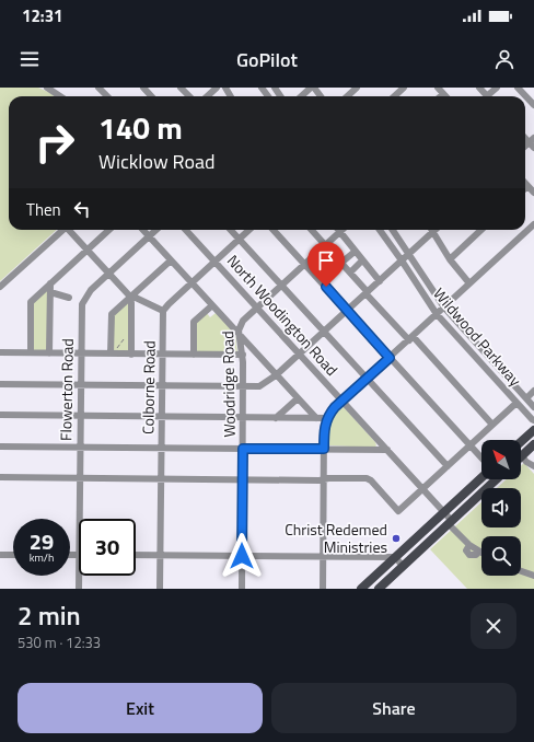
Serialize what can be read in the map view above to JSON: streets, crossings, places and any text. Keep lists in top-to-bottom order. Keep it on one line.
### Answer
{"streets":{"street":["North Woodington Road","Wildwood Parkway","Woodridge Road","Colborne Road","Flowerton Road"]},"crossings":[["North Woodington Road","Woodridge Road"]],"places":["Christ Redemed Ministries"],"north":"top left","page":{"status":"12:31","header":"GoPilot","turn":["140 m","Wicklow Road"],"then":"Then","speed":"29 km/h","limit":"30","heading":["2 min","530 m · 12:33"],"buttons":["Exit","Share"]}}
